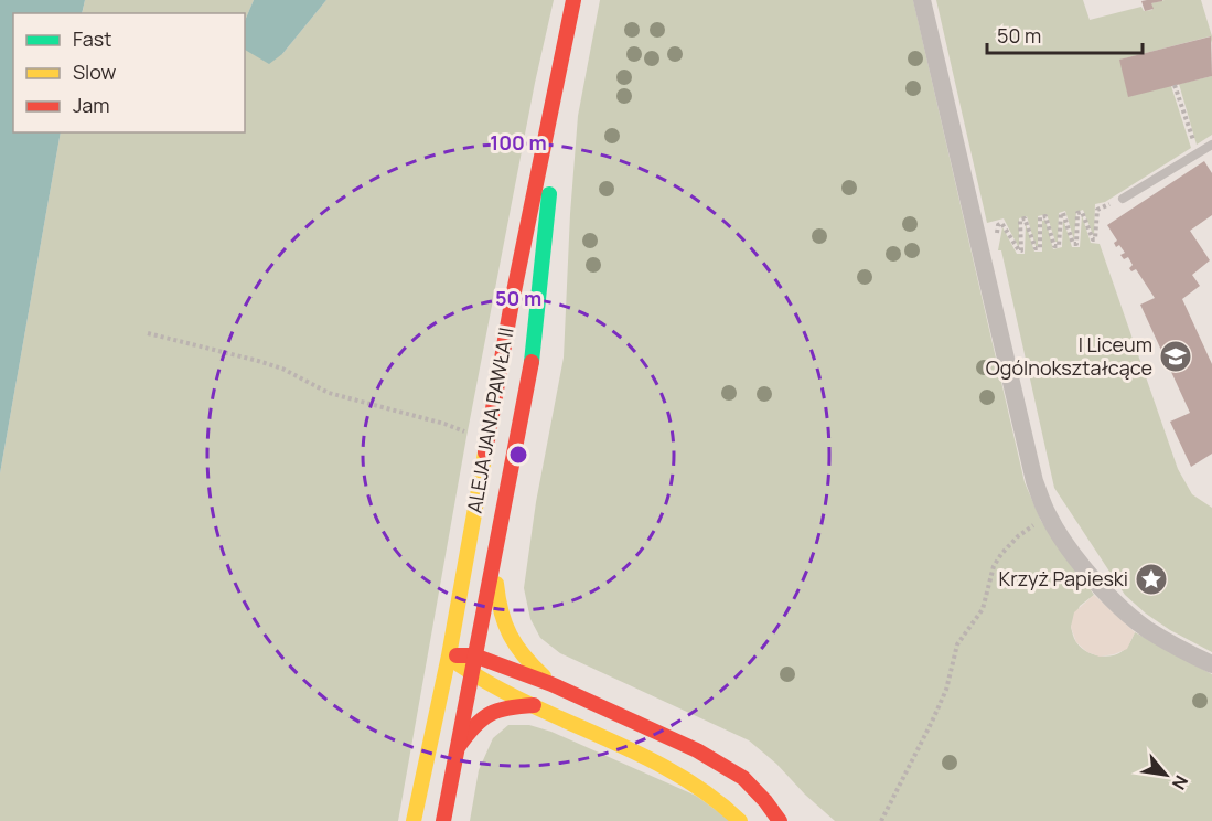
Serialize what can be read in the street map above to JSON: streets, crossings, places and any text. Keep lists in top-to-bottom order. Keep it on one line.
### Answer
{"streets":{"main road":["ALEJA JANA PAWŁA II"]},"places":{"school or university":["I Liceum Ogólnokształcące"],"place":["Krzyż Papieski"]},"legend":["Fast","Slow","Jam"],"scale_bar":"50 m","north":"bottom right","rings":["100 m","50 m"]}
